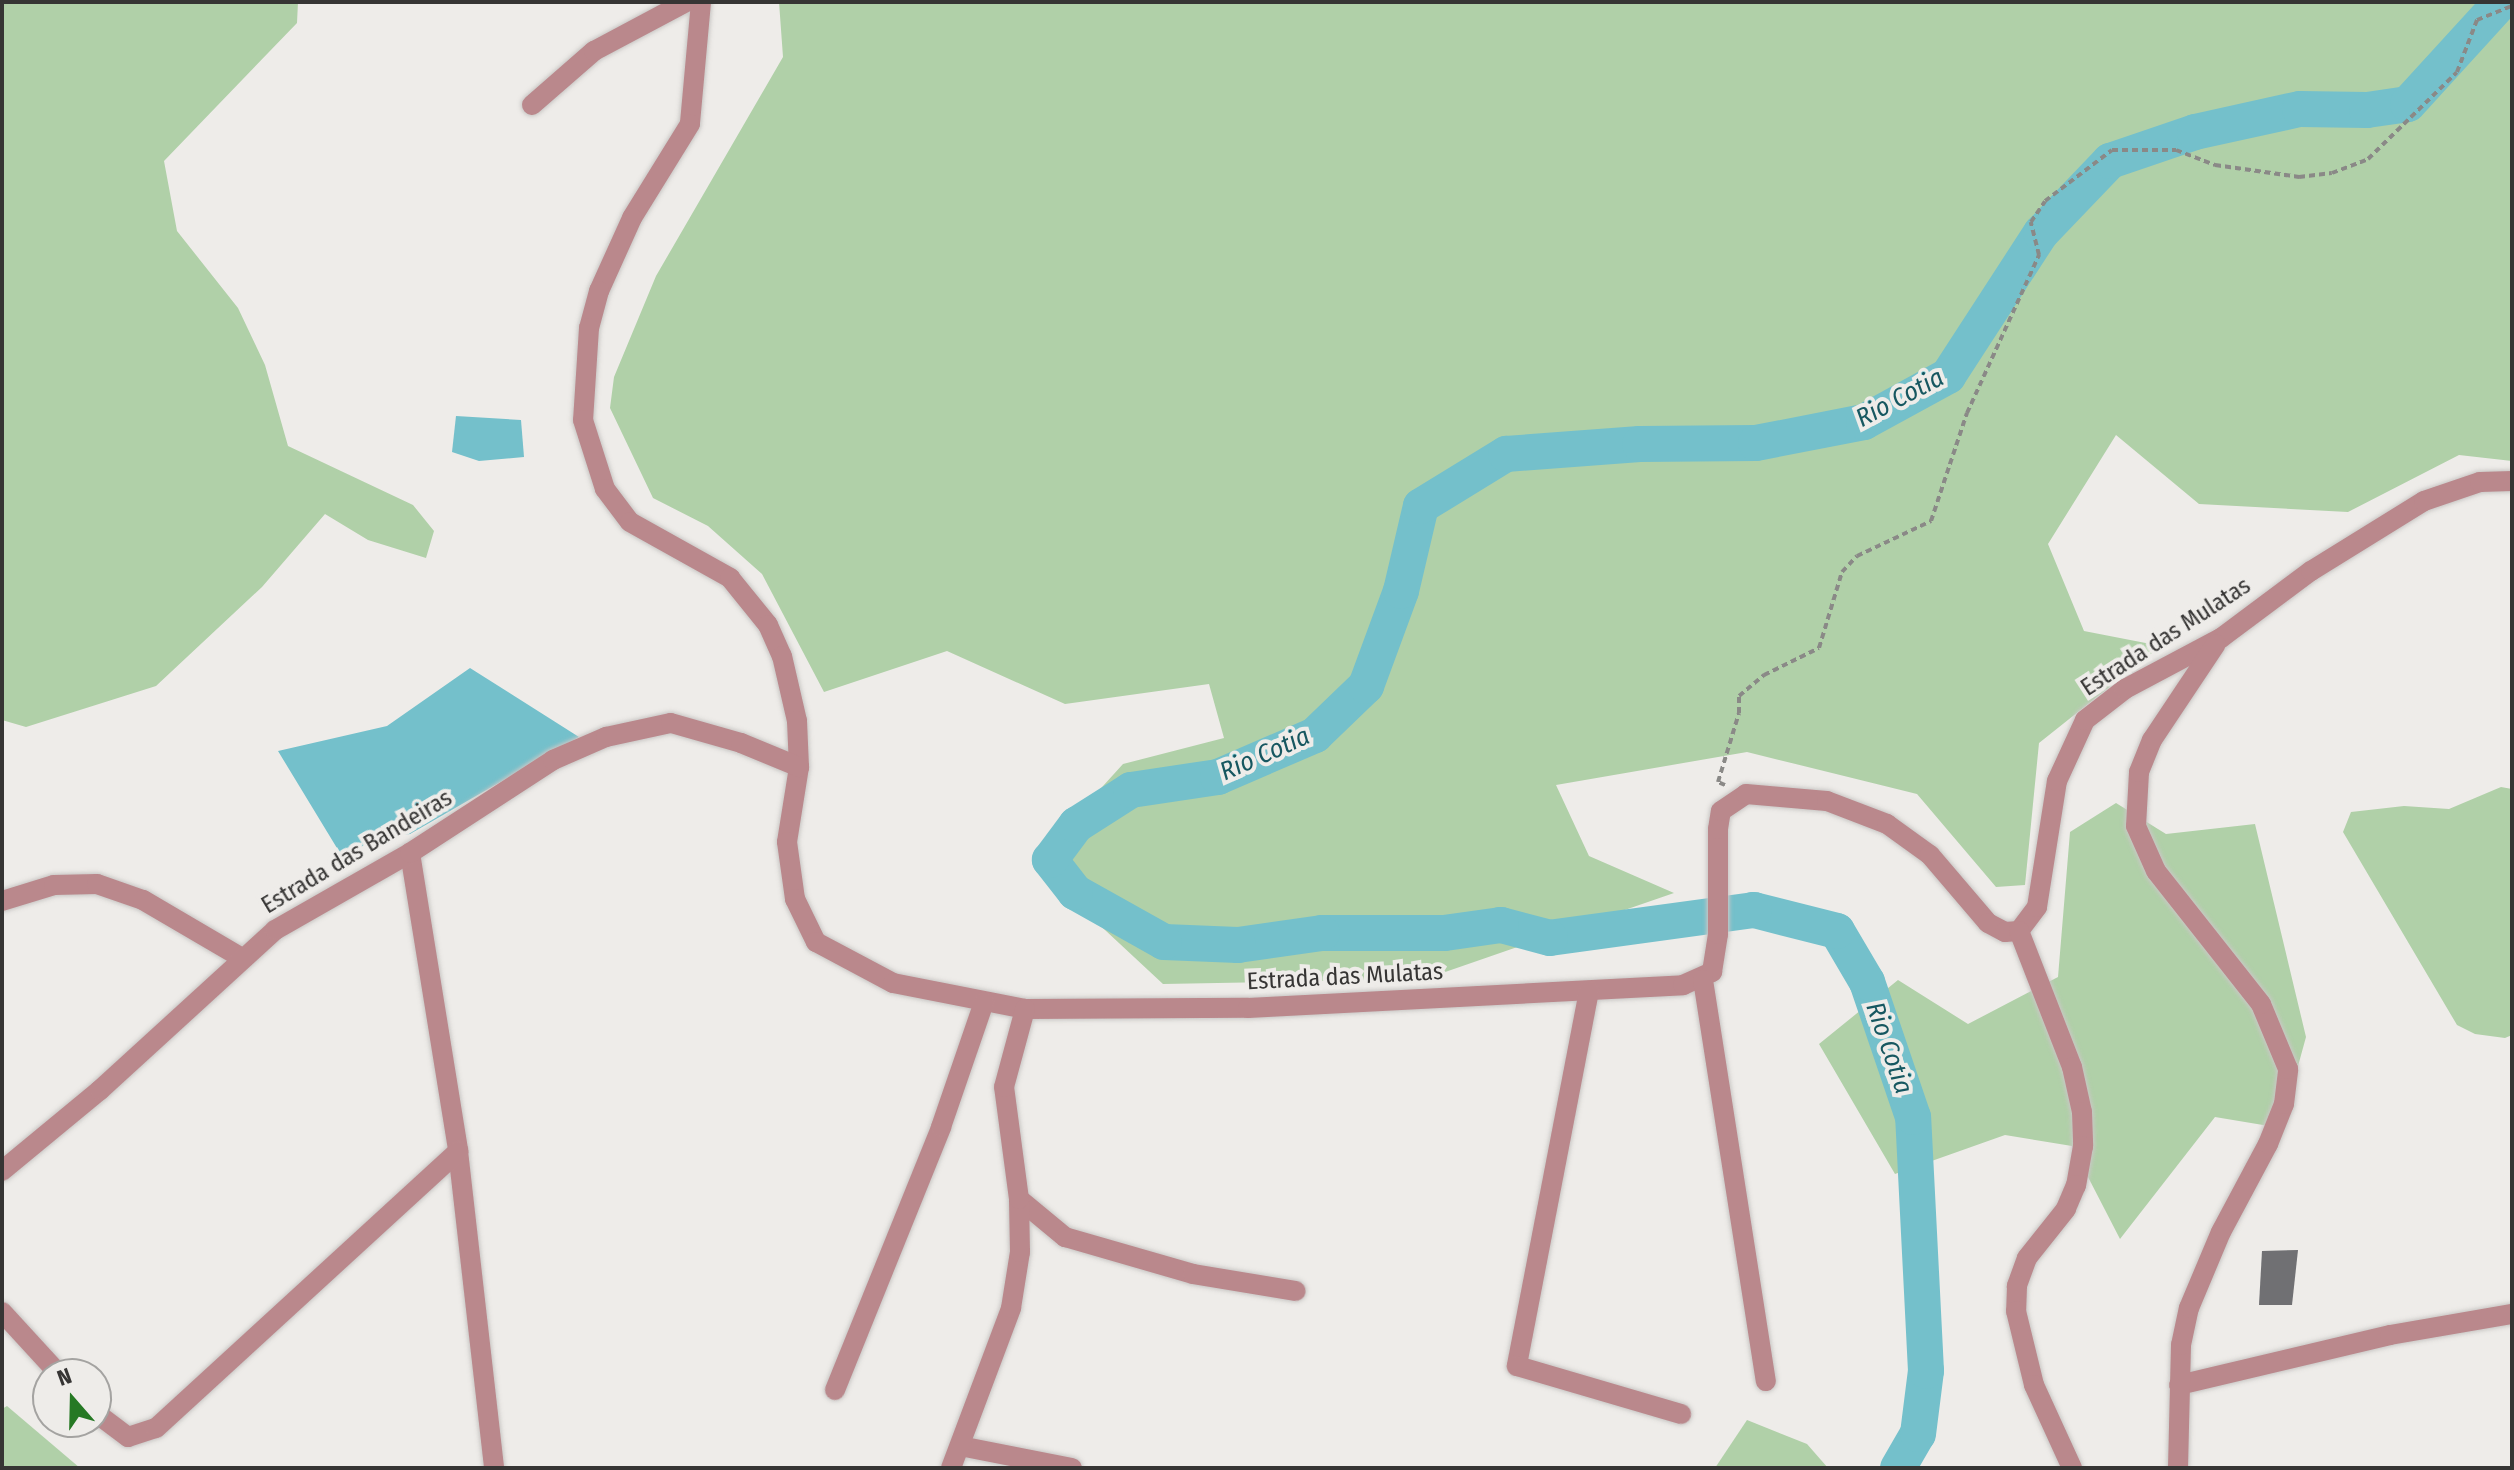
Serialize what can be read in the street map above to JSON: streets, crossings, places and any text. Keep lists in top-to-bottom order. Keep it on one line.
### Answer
{"streets":{"street":["Estrada das Mulatas","Estrada das Bandeiras"]},"crossings":[["Estrada das Mulatas","Estrada das Bandeiras"]],"water":["Rio Cotia"],"north":"top"}
